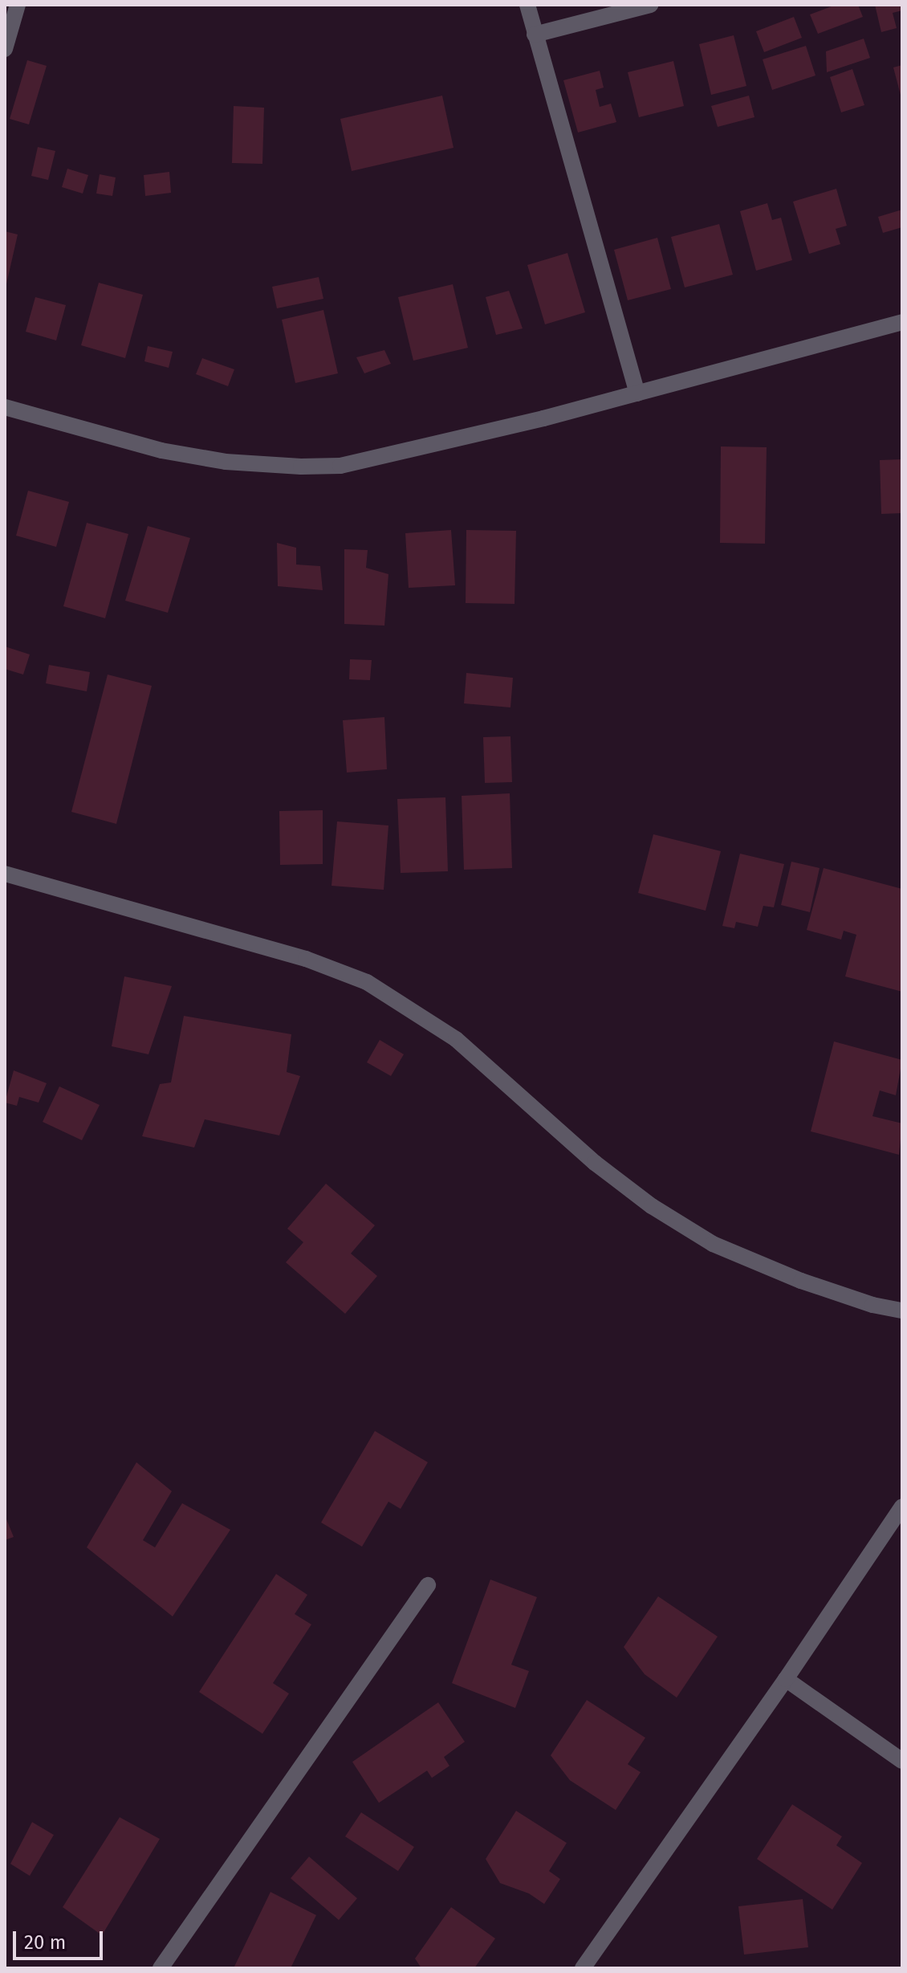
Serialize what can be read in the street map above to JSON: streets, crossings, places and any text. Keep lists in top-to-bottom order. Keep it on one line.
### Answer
{"scale_bar":"20 m"}
